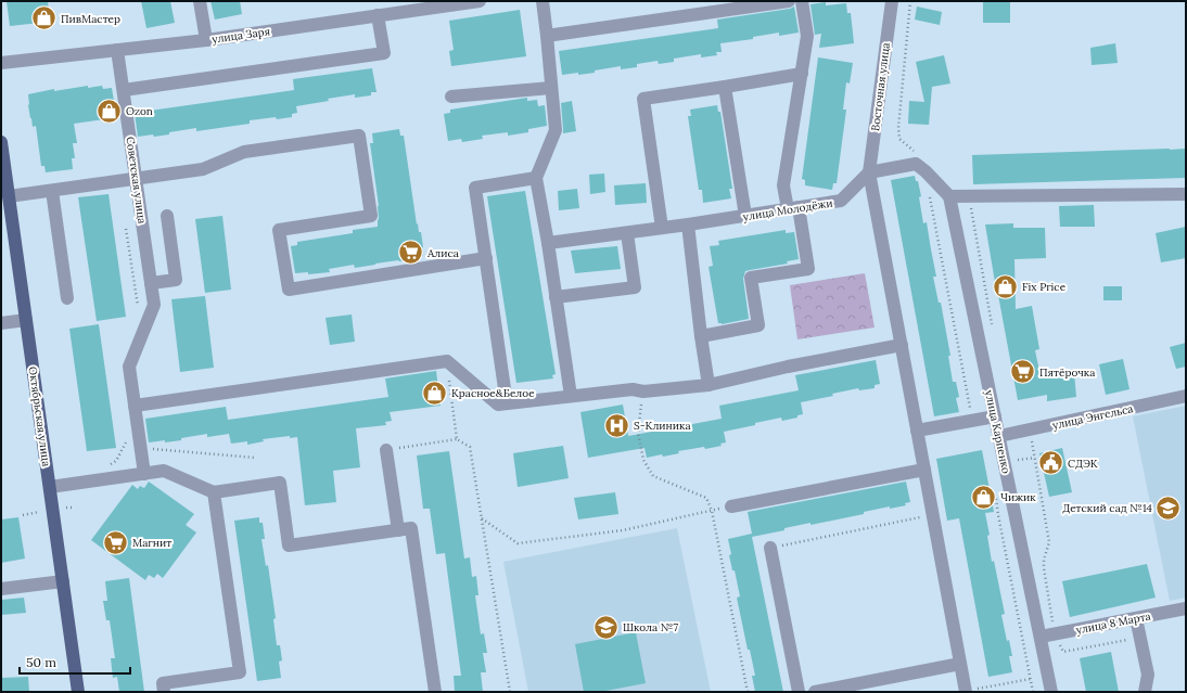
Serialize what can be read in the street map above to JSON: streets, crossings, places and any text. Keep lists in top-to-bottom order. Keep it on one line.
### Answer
{"streets":{"main road":["Октябрьская улица"],"street":["улица Заря","Восточная улица","Советская улица","улица Молодёжи","улица Энгельса","улица Карпенко","улица 8 Марта"]},"crossings":[["улица Заря","Советская улица"],["Восточная улица","улица Молодёжи"],["улица Энгельса","улица Карпенко"],["улица Карпенко","улица 8 Марта"]],"places":{"shop":["ПивМастер","Ozon","Fix Price","Красное&Белое","Чижик"],"supermarket":["Алиса","Пятёрочка","Магнит"],"hospital":["S-Клиника"],"public building":["СДЭК"],"school or university":["Детский сад №14","Школа №7"]},"scale_bar":"50 m"}
